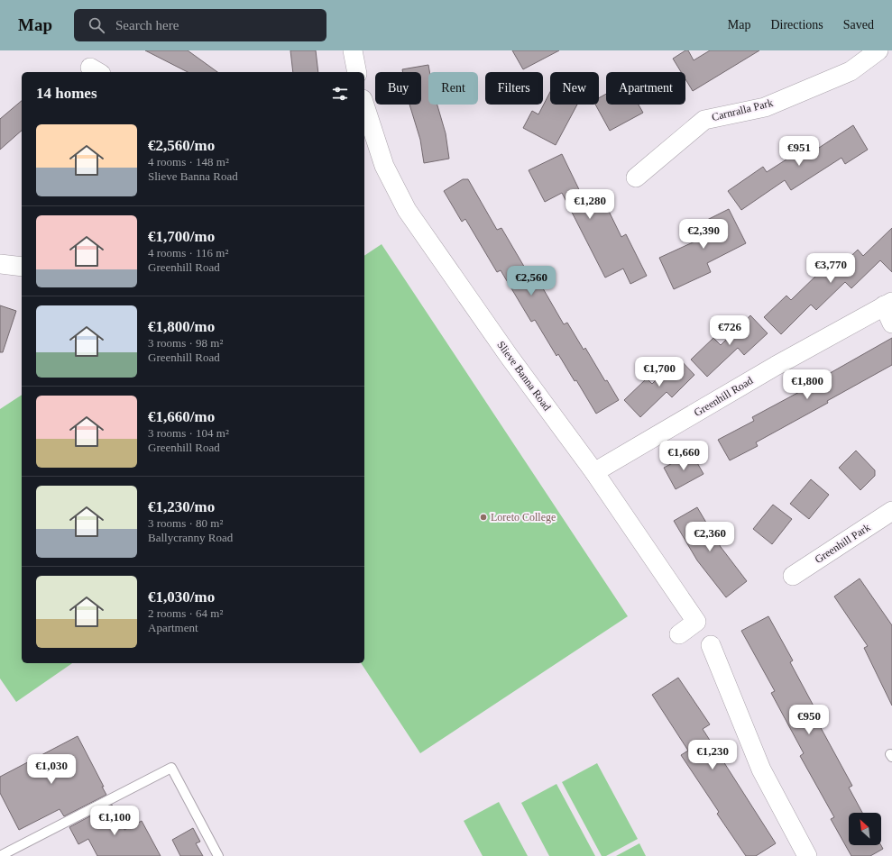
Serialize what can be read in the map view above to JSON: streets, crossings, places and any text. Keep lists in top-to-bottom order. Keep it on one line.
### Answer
{"streets":{"street":["Carnralla Park","Slieve Banna Road","Greenhill Road","Greenhill Park"]},"crossings":[["Slieve Banna Road","Greenhill Road"]],"places":["Loreto College"],"north":"top left","page":{"header":"Map","search":"Search here","nav":["Map","Directions","Saved"],"chip":["Buy","Rent","Filters","New","Apartment"],"heading":"14 homes","list":[{"name":"€2,560/mo","note":"4 rooms · 148 m² · Slieve Banna Road"},{"name":"€1,700/mo","note":"4 rooms · 116 m² · Greenhill Road"},{"name":"€1,800/mo","note":"3 rooms · 98 m² · Greenhill Road"},{"name":"€1,660/mo","note":"3 rooms · 104 m² · Greenhill Road"},{"name":"€1,230/mo","note":"3 rooms · 80 m² · Ballycranny Road"},{"name":"€1,030/mo","note":"2 rooms · 64 m² · Apartment"}],"price":["€951","€1,280","€2,390","€3,770","€2,560","€726","€1,700","€1,800","€1,660","€2,360","€950","€1,230","€1,030","€1,100"]}}
